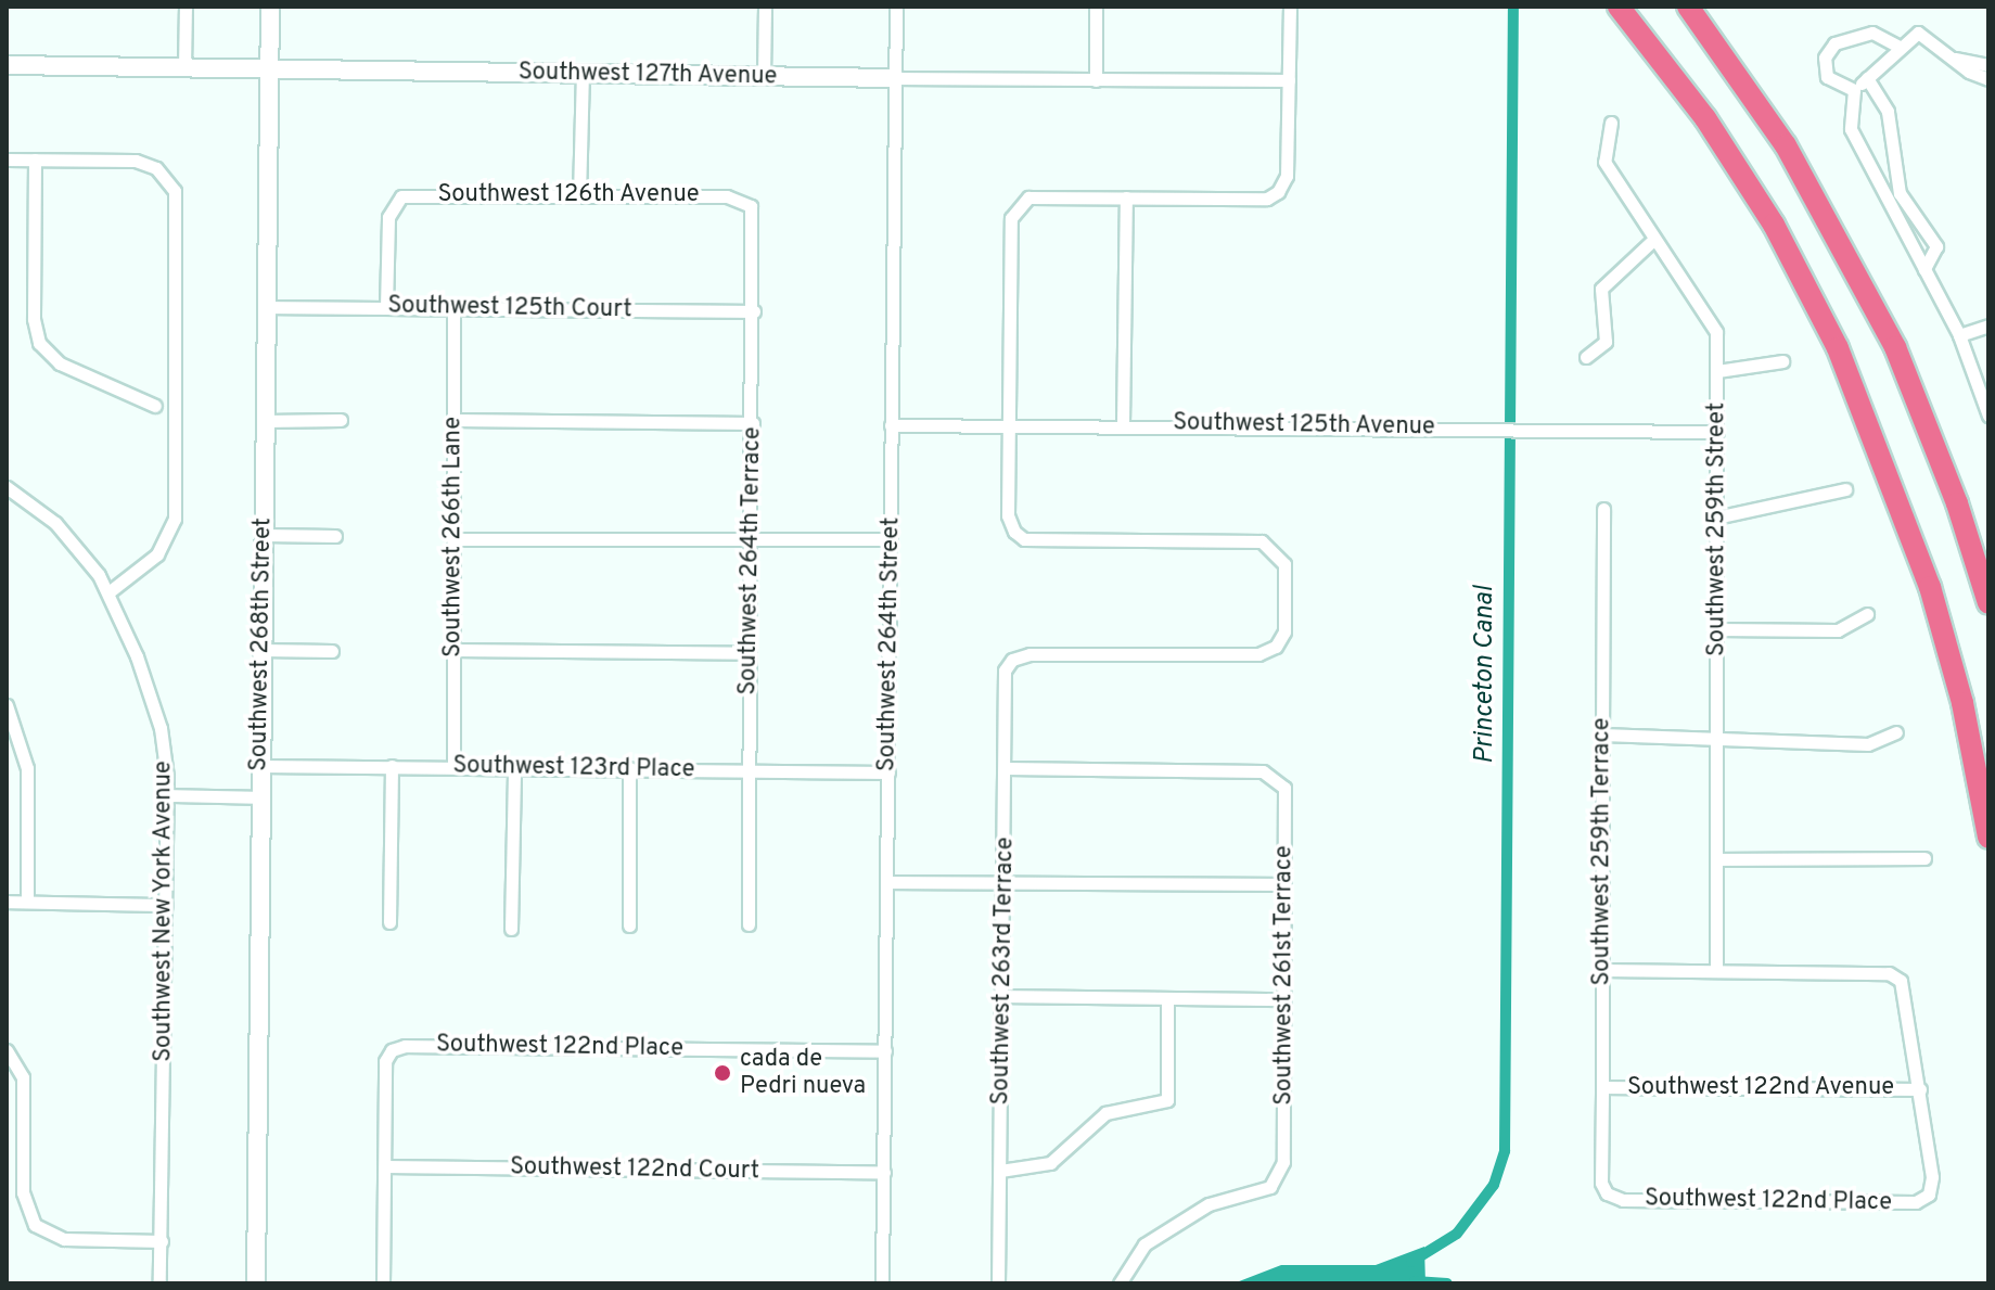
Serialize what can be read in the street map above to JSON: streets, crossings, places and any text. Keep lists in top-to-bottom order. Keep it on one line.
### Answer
{"streets":{"main road":["Southwest 127th Avenue","Southwest 268th Street"],"street":["Southwest 126th Avenue","Southwest 125th Court","Southwest 125th Avenue","Southwest 259th Street","Southwest 266th Lane","Southwest 264th Terrace","Southwest 264th Street","Southwest 123rd Place","Southwest 259th Terrace","Southwest New York Avenue","Southwest 263rd Terrace","Southwest 261st Terrace","Southwest 122nd Place","Southwest 122nd Avenue","Southwest 122nd Court"]},"crossings":[["Southwest 127th Avenue","Southwest 268th Street"],["Southwest 127th Avenue","Southwest 264th Street"],["Southwest 126th Avenue","Southwest 125th Court"],["Southwest 126th Avenue","Southwest 264th Terrace"],["Southwest 125th Court","Southwest 266th Lane"],["Southwest 125th Court","Southwest 264th Terrace"],["Southwest 125th Court","Southwest 268th Street"],["Southwest 125th Avenue","Southwest 259th Street"],["Southwest 125th Avenue","Southwest 264th Street"],["Southwest 125th Avenue","Southwest 263rd Terrace"],["Southwest 266th Lane","Southwest 123rd Place"],["Southwest 264th Terrace","Southwest 123rd Place"],["Southwest 268th Street","Southwest 123rd Place"],["Southwest 264th Street","Southwest 123rd Place"],["Southwest 264th Street","Southwest 122nd Place"],["Southwest 264th Street","Southwest 122nd Court"],["Southwest 259th Terrace","Southwest 122nd Place"],["Southwest 259th Terrace","Southwest 122nd Avenue"],["Southwest 263rd Terrace","Southwest 261st Terrace"],["Southwest 122nd Place","Southwest 122nd Avenue"],["Southwest 122nd Place","Southwest 122nd Court"]],"water":["Princeton Canal"],"places":["cada de Pedri nueva"]}
